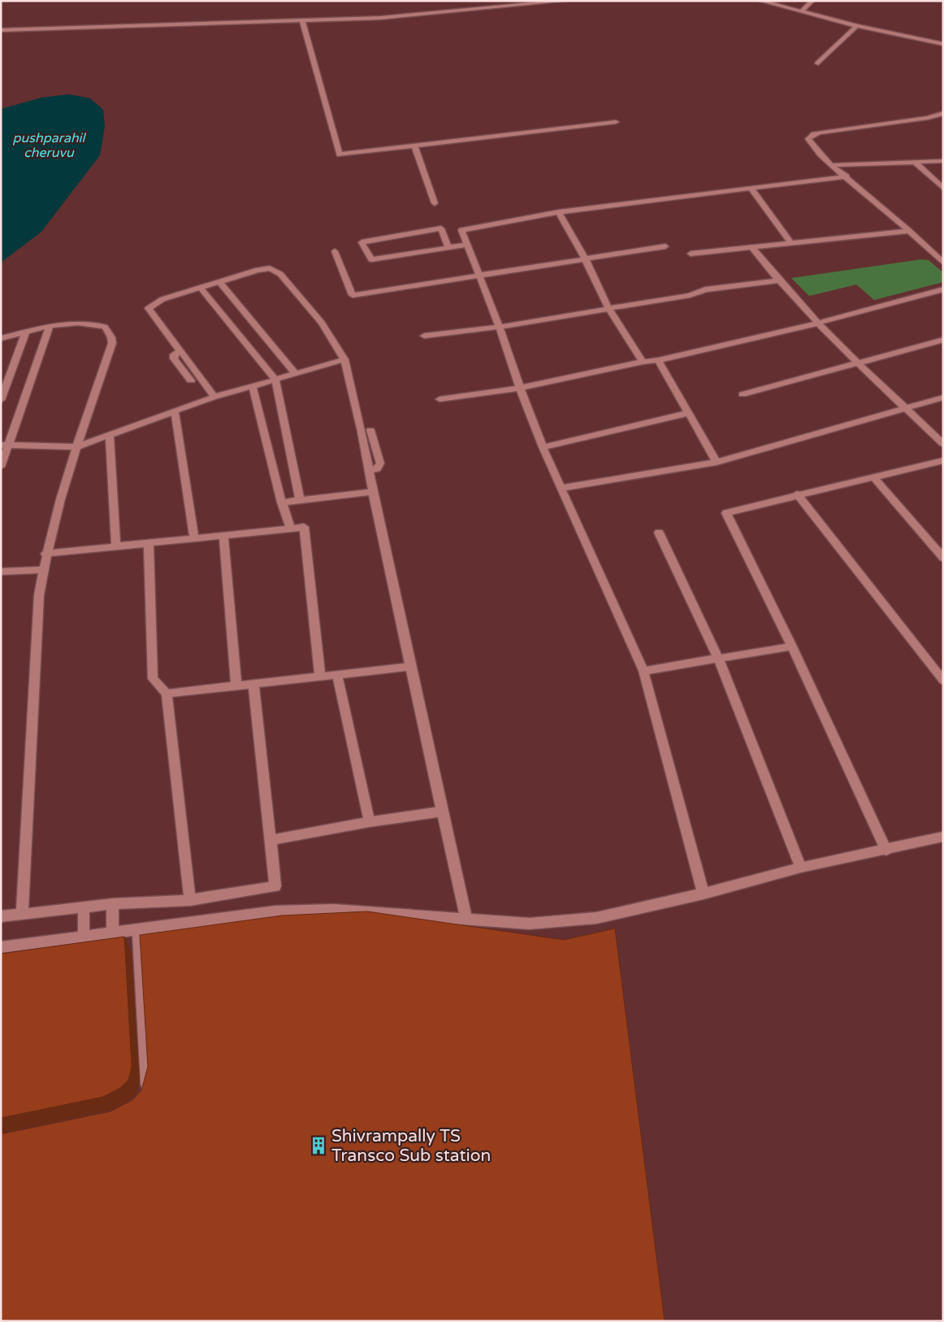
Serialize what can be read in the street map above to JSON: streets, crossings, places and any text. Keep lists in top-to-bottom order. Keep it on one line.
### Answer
{"water":["pushparahil cheruvu"],"places":{"building":["Shivrampally TS Transco Sub station"]}}
